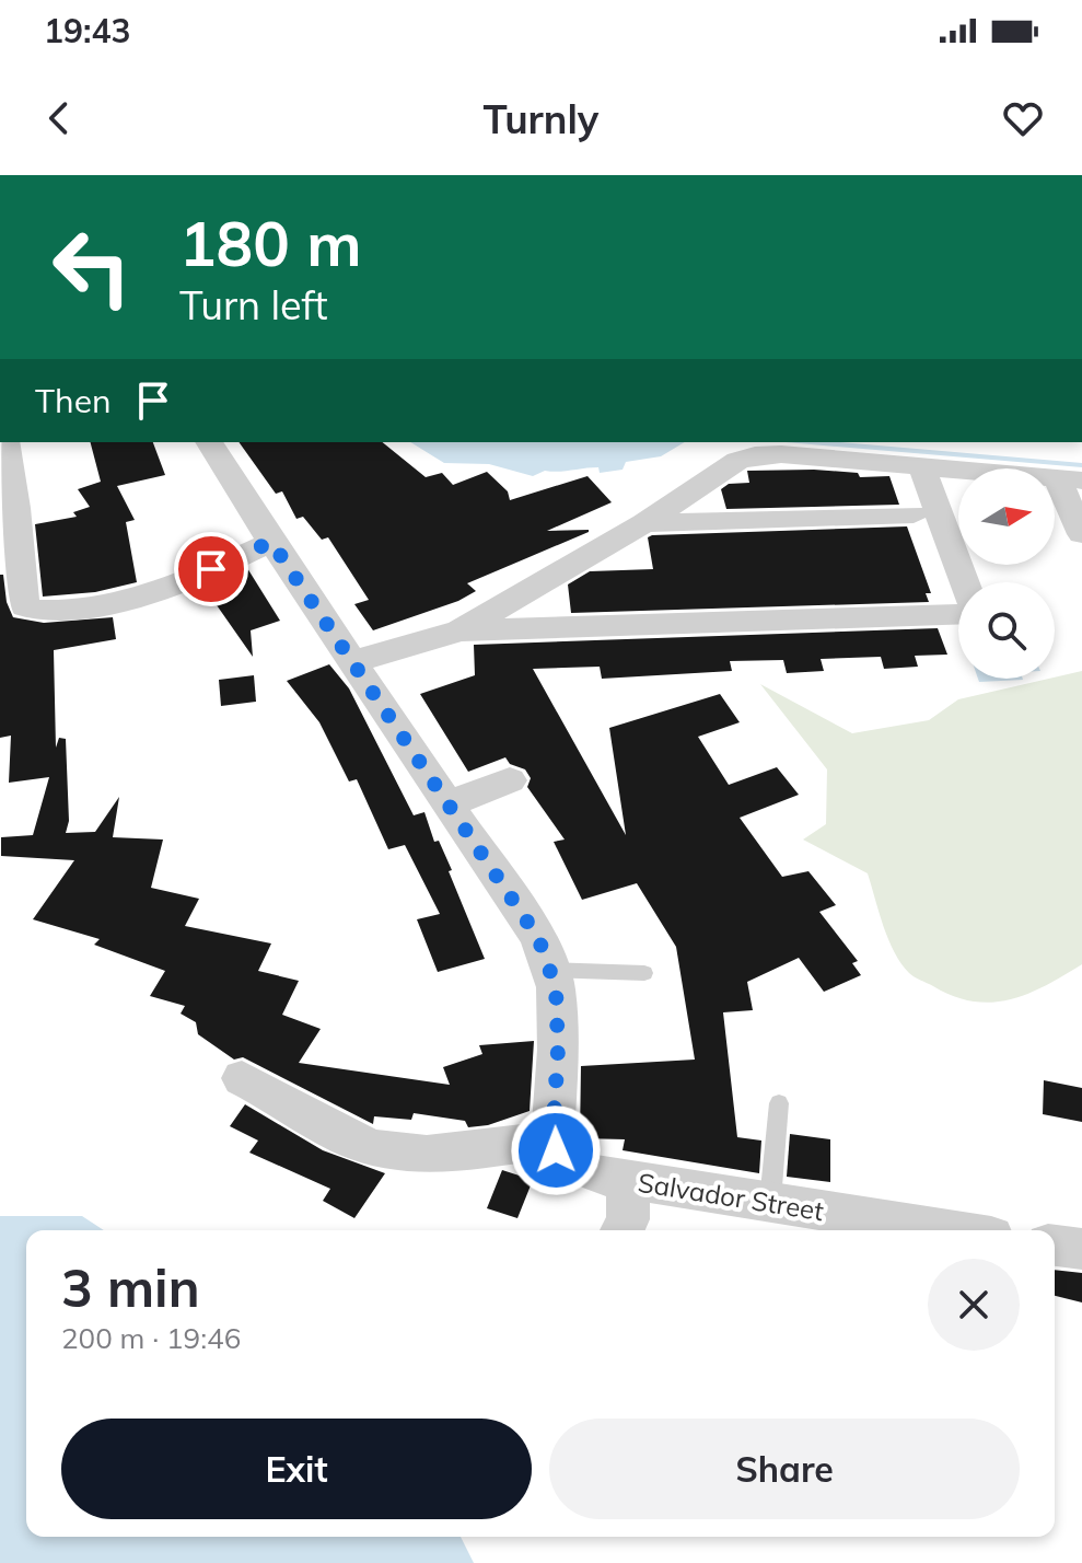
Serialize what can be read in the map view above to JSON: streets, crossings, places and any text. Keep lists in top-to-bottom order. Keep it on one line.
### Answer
{"streets":{"street":["Salvador Street"]},"north":"right","page":{"status":"19:43","header":"Turnly","turn":["180 m","Turn left"],"then":"Then","heading":["3 min","200 m · 19:46"],"buttons":["Exit","Share"]}}
